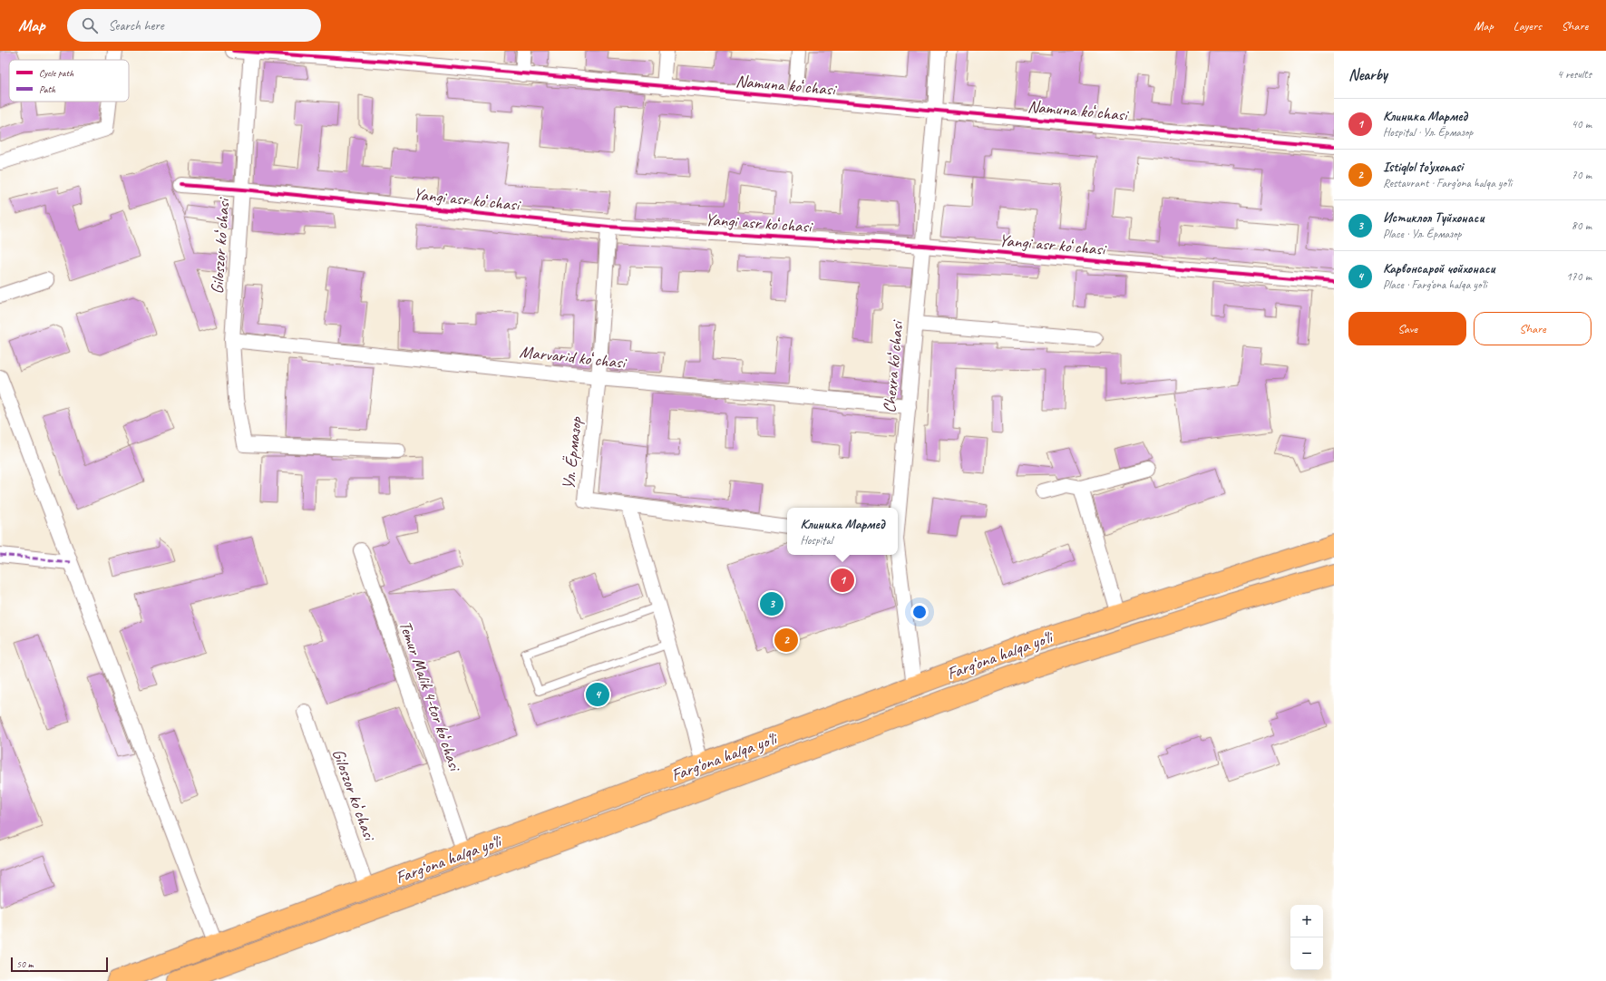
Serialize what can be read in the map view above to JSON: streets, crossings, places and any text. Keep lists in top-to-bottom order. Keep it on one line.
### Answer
{"streets":{"highway":["Farg‘ona halqa yo‘li"],"street":["Namuna koʻchasi","Yangi asr koʻchasi","Giloszor koʻchasi","Marvarid koʻchasi","Chexra koʻchasi","Ул. Ёрмазор","Temur Malik 4-tor koʻchasi"]},"crossings":[["Namuna koʻchasi","Giloszor koʻchasi"],["Namuna koʻchasi","Chexra koʻchasi"],["Yangi asr koʻchasi","Giloszor koʻchasi"],["Yangi asr koʻchasi","Chexra koʻchasi"],["Yangi asr koʻchasi","Ул. Ёрмазор"],["Giloszor koʻchasi","Marvarid koʻchasi"],["Giloszor koʻchasi","Farg‘ona halqa yo‘li"],["Marvarid koʻchasi","Chexra koʻchasi"],["Marvarid koʻchasi","Ул. Ёрмазор"],["Chexra koʻchasi","Farg‘ona halqa yo‘li"],["Farg‘ona halqa yo‘li","Temur Malik 4-tor koʻchasi"]],"legend":["Cycle path","Path"],"scale_bar":"50 m","page":{"header":"Map","search":"Search here","nav":["Map","Layers","Share"],"heading":["Nearby","4 results"],"list":[{"mark":"1","name":"Клиника Мармед","note":"Hospital · Ул. Ёрмазор","value":"40 m"},{"mark":"2","name":"Istiqlol to’yxonasi","note":"Restaurant · Farg‘ona halqa yo‘li","value":"70 m"},{"mark":"3","name":"Истиклол Туйхонаси","note":"Place · Ул. Ёрмазор","value":"80 m"},{"mark":"4","name":"Карвонсарой чойхонаси","note":"Place · Farg‘ona halqa yo‘li","value":"170 m"}],"buttons":["Save","Share"],"popup":["Клиника Мармед","Hospital"],"pins":["1","3","2","4"],"map_buttons":["+","−"],"scale":"50 m"}}
